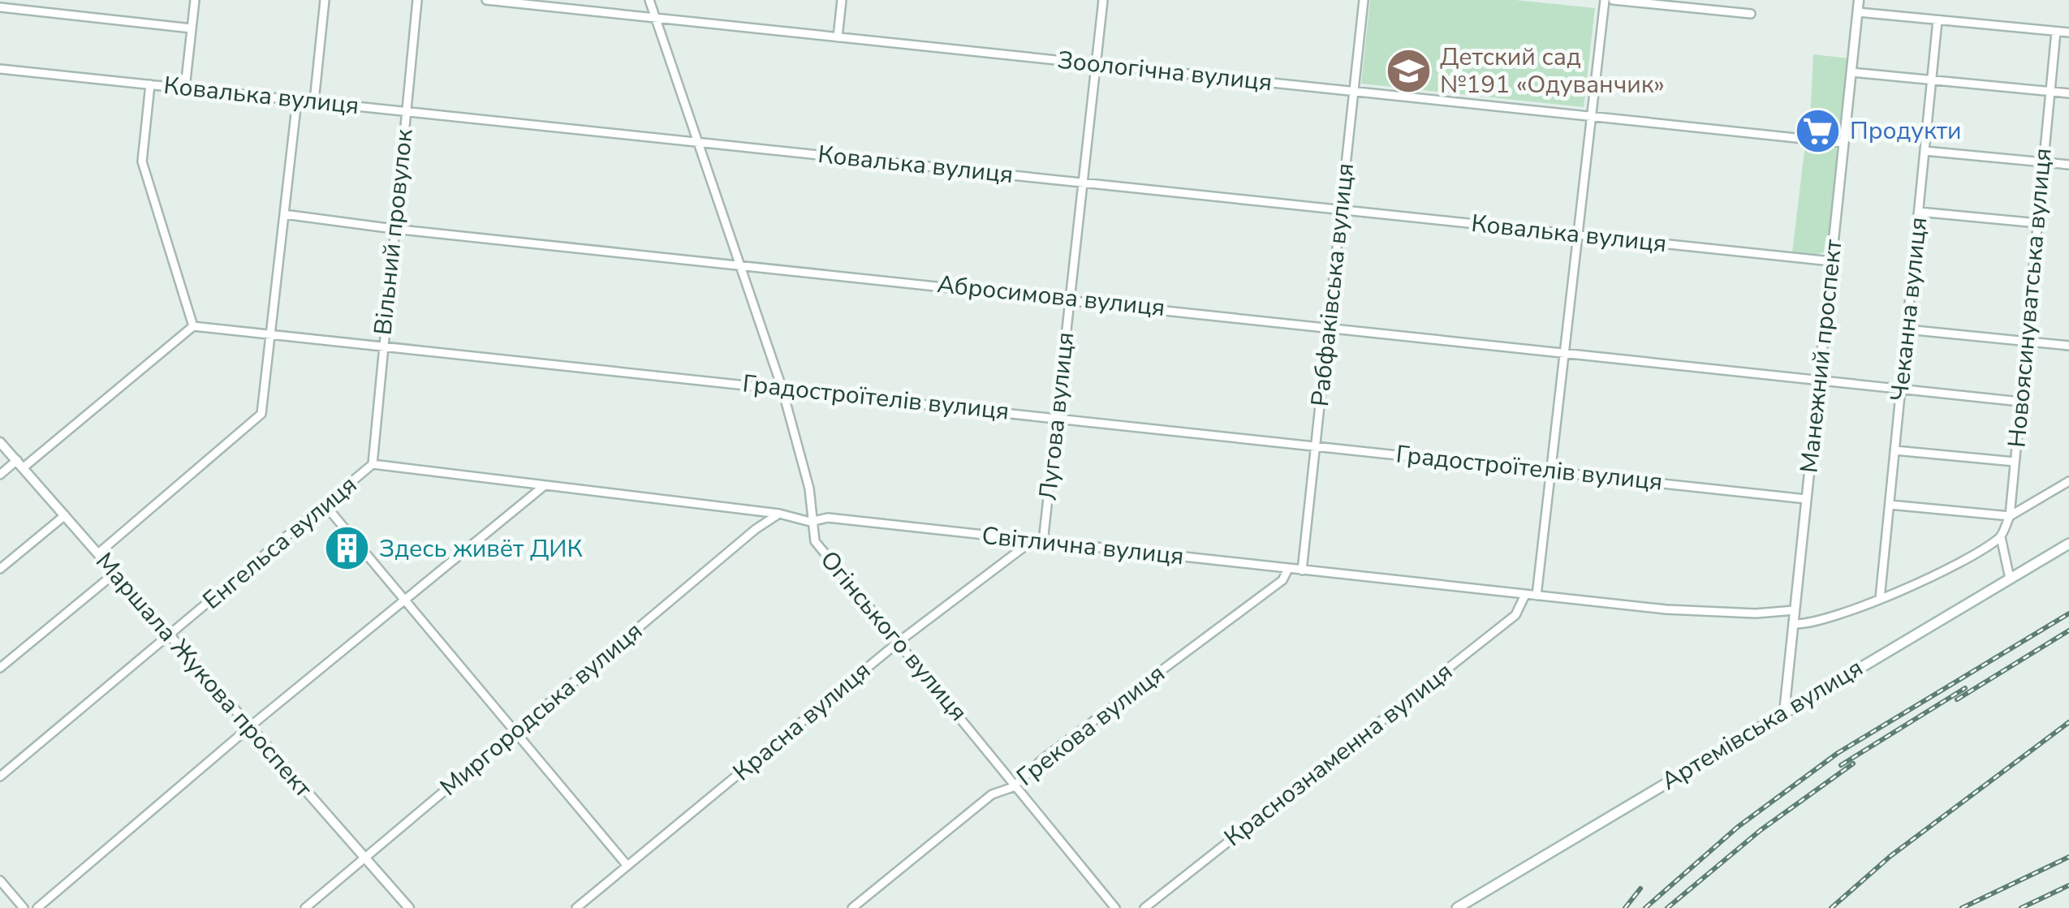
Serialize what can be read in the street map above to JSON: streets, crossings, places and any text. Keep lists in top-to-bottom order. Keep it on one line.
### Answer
{"streets":{"main road":["Артемівська вулиця"],"street":["Зоологічна вулиця","Ковалька вулиця","Вільний провулок","Рабфаківська вулиця","Абросимова вулиця","Новоясинуватська вулиця","Чеканна вулиця","Манежний проспект","Градостроїтелiв вулиця","Лугова вулиця","Енгельса вулиця","Світлична вулиця","Огінського вулиця","Маршала Жукова проспект","Миргородська вулиця","Красна вулиця","Грекова вулиця","Краснознаменна вулиця"]},"crossings":[["Зоологічна вулиця","Рабфаківська вулиця"],["Зоологічна вулиця","Манежний проспект"],["Зоологічна вулиця","Лугова вулиця"],["Зоологічна вулиця","Огінського вулиця"],["Ковалька вулиця","Вільний провулок"],["Ковалька вулиця","Рабфаківська вулиця"],["Ковалька вулиця","Манежний проспект"],["Ковалька вулиця","Лугова вулиця"],["Ковалька вулиця","Огінського вулиця"],["Вільний провулок","Абросимова вулиця"],["Вільний провулок","Градостроїтелiв вулиця"],["Вільний провулок","Енгельса вулиця"],["Вільний провулок","Світлична вулиця"],["Рабфаківська вулиця","Абросимова вулиця"],["Рабфаківська вулиця","Градостроїтелiв вулиця"],["Рабфаківська вулиця","Світлична вулиця"],["Абросимова вулиця","Новоясинуватська вулиця"],["Абросимова вулиця","Чеканна вулиця"],["Абросимова вулиця","Манежний проспект"],["Абросимова вулиця","Лугова вулиця"],["Абросимова вулиця","Огінського вулиця"],["Манежний проспект","Градостроїтелiв вулиця"],["Манежний проспект","Світлична вулиця"],["Манежний проспект","Артемівська вулиця"],["Градостроїтелiв вулиця","Лугова вулиця"],["Градостроїтелiв вулиця","Огінського вулиця"],["Лугова вулиця","Світлична вулиця"],["Енгельса вулиця","Світлична вулиця"],["Енгельса вулиця","Маршала Жукова проспект"],["Світлична вулиця","Огінського вулиця"],["Світлична вулиця","Миргородська вулиця"],["Світлична вулиця","Красна вулиця"],["Світлична вулиця","Грекова вулиця"],["Світлична вулиця","Краснознаменна вулиця"],["Огінського вулиця","Красна вулиця"],["Огінського вулиця","Грекова вулиця"],["Маршала Жукова проспект","Миргородська вулиця"]],"places":{"school or university":["Детский сад №191 «Одуванчик»"],"supermarket":["Продукти"],"building":["Здесь живёт ДИК"]}}
